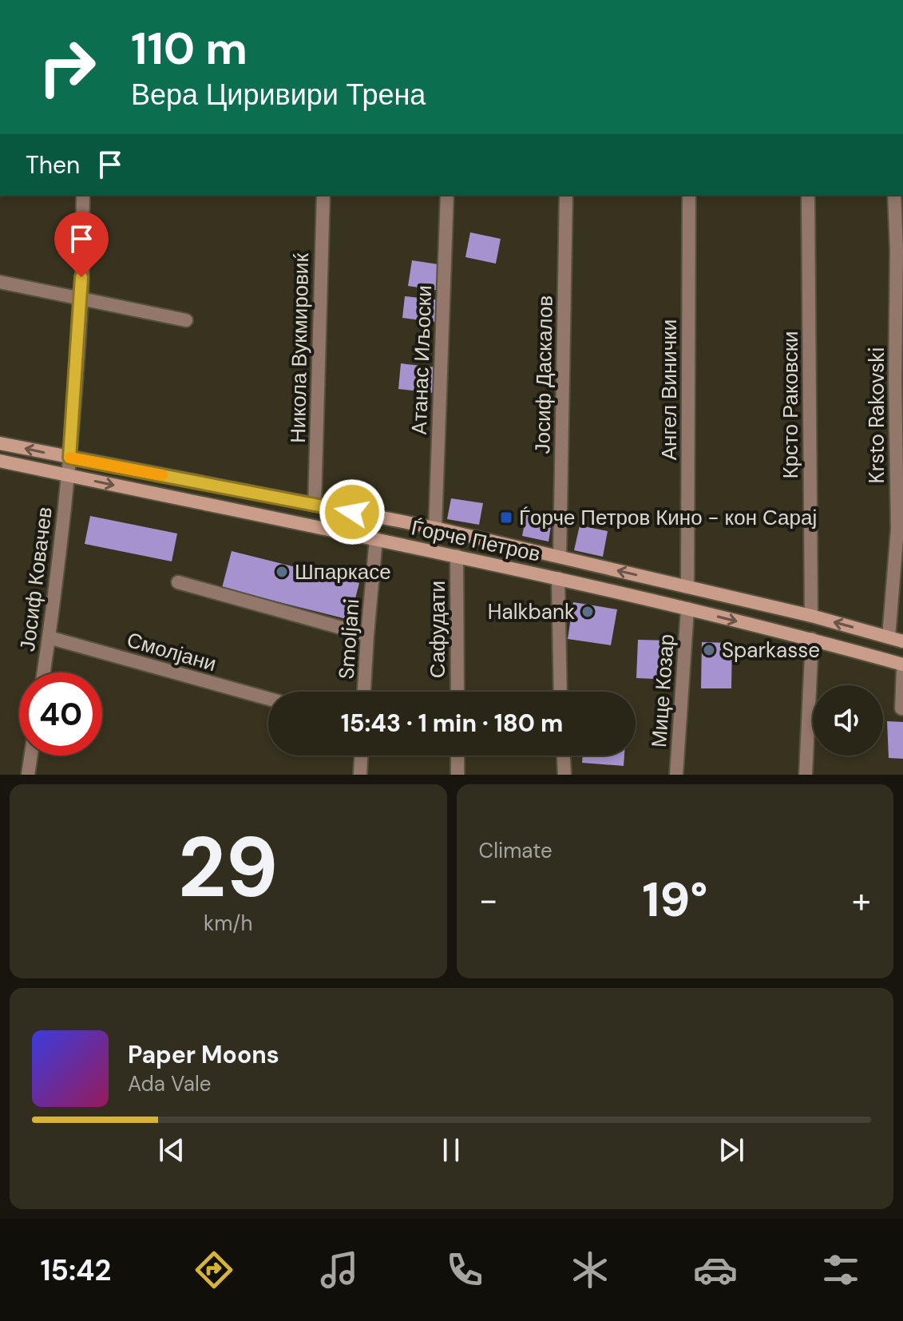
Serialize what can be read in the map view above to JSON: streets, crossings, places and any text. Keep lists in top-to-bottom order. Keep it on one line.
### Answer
{"streets":{"street":["Никола Вукмировиќ","Aтанас Иљоски","Јосиф Даскалов","Ангел Винички","Крсто Раковски","Krsto Rakovski","Ѓорче Петров","Јосиф Ковачев","Сафудати","Smoljani","Смолјани","Мице Козар"]},"crossings":[["Никола Вукмировиќ","Ѓорче Петров"],["Aтанас Иљоски","Ѓорче Петров"],["Јосиф Даскалов","Ѓорче Петров"],["Ангел Винички","Ѓорче Петров"],["Крсто Раковски","Ѓорче Петров"],["Krsto Rakovski","Ѓорче Петров"],["Ѓорче Петров","Јосиф Ковачев"],["Ѓорче Петров","Сафудати"],["Ѓорче Петров","Smoljani"],["Ѓорче Петров","Мице Козар"],["Јосиф Ковачев","Смолјани"]],"places":{"transit":["Ѓорче Петров Кино - кон Сарај"],"other":["Шпаркасе","Halkbank","Sparkasse"]},"page":{"turn":["110 m","Вера Циривири Трена"],"then":"Then","limit":"40","trip":"15:43 · 1 min · 180 m","tile":[["29","km/h"],"Climate"],"heat":["−","19°","+"],"song":["Paper Moons","Ada Vale"],"tabs":"15:42"}}
